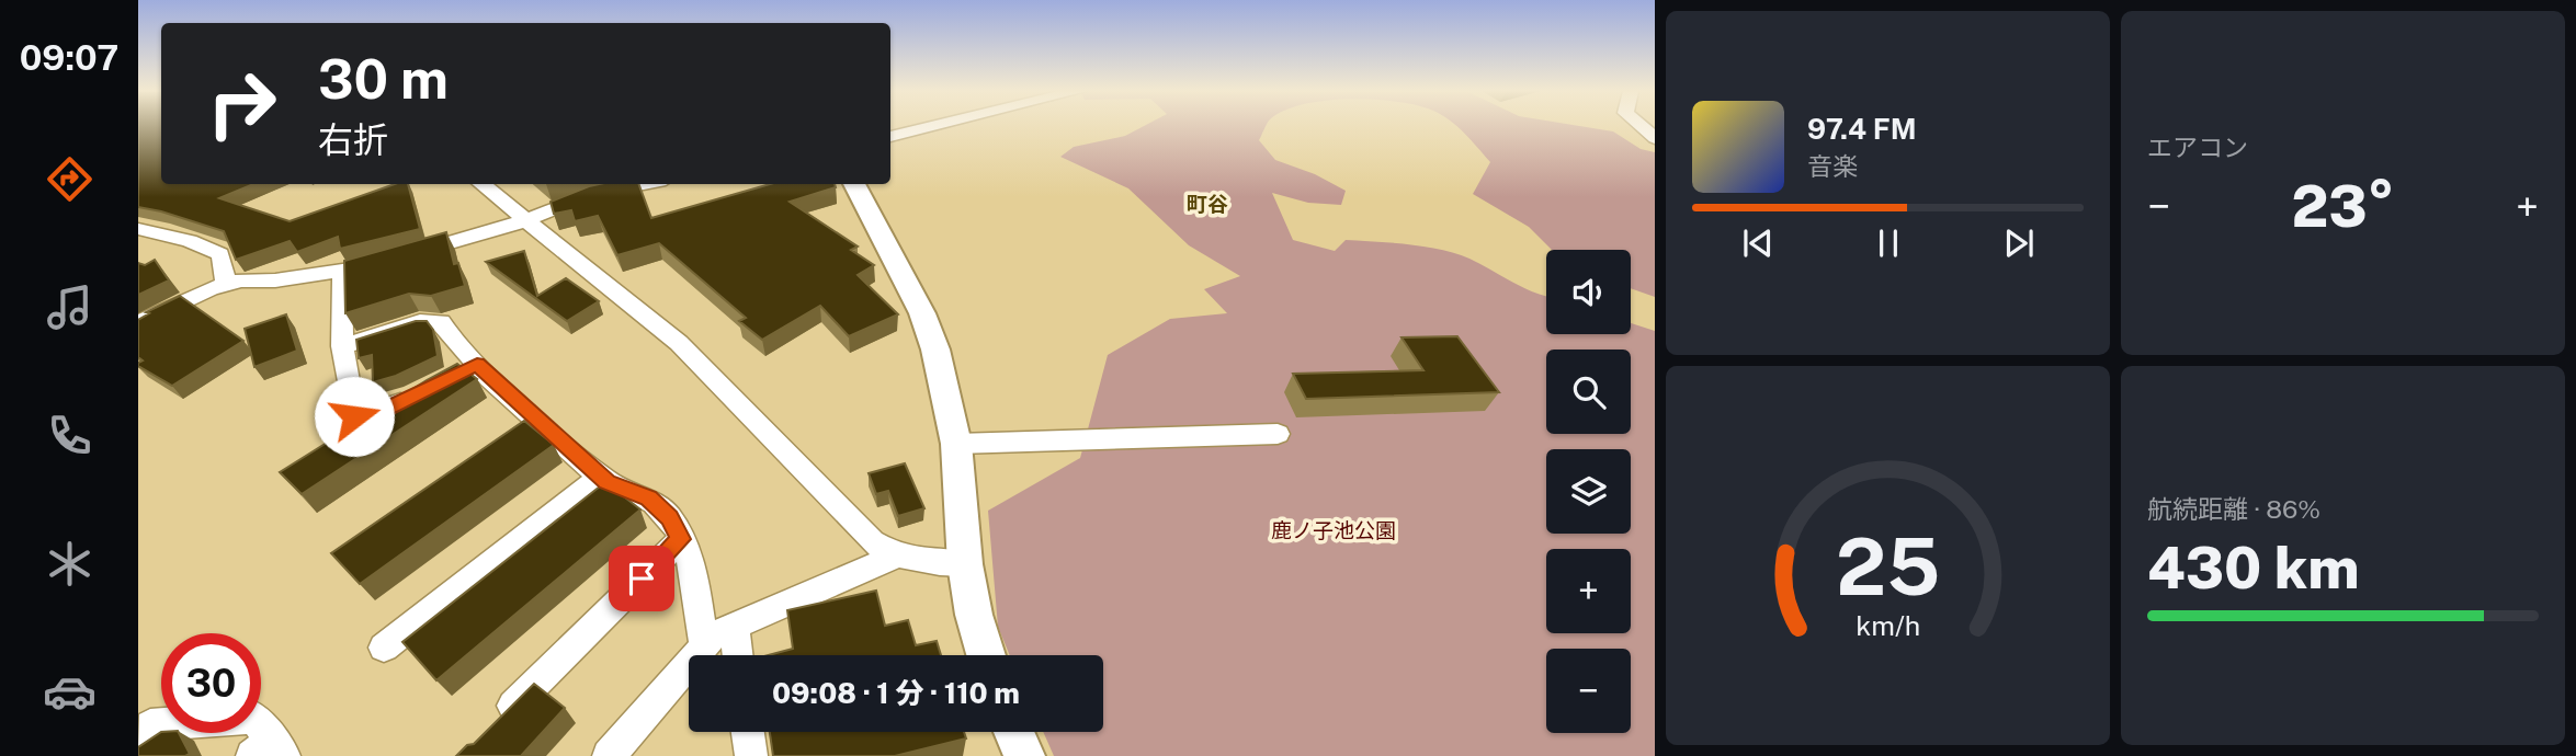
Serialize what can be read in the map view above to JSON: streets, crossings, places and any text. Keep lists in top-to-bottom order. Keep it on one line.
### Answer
{"districts":["町谷"],"parks":["鹿ノ子池公園"],"page":{"tabs":"09:07","tile":["エアコン",["航続距離 · 86%","430 km"]],"turn":["30 m","右折"],"song":["97.4 FM","音楽"],"heat":["−","23°","+"],"map_buttons":["+","−"],"limit":"30","trip":"09:08 · 1 分 · 110 m","gauge":["25","km/h"]}}
